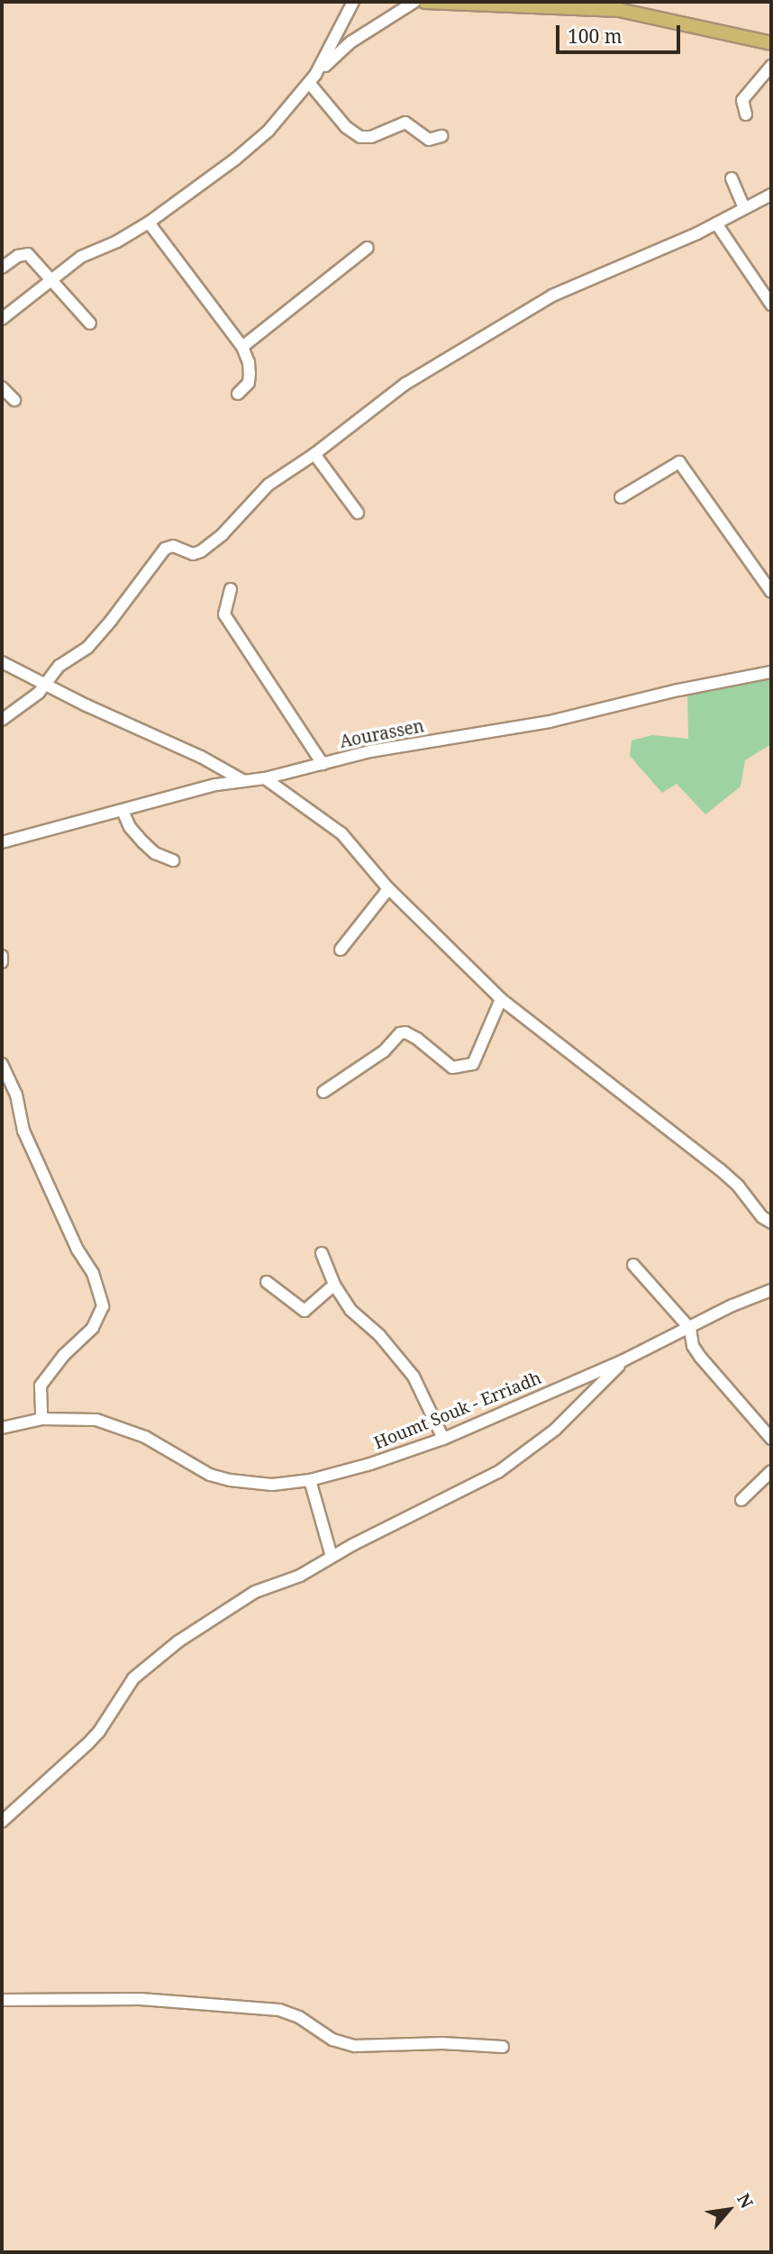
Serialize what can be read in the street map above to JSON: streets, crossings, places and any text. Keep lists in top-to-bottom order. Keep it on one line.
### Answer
{"streets":{"street":["Aourassen","Houmt Souk - Erriadh"]},"scale_bar":"100 m","north":"top right"}
